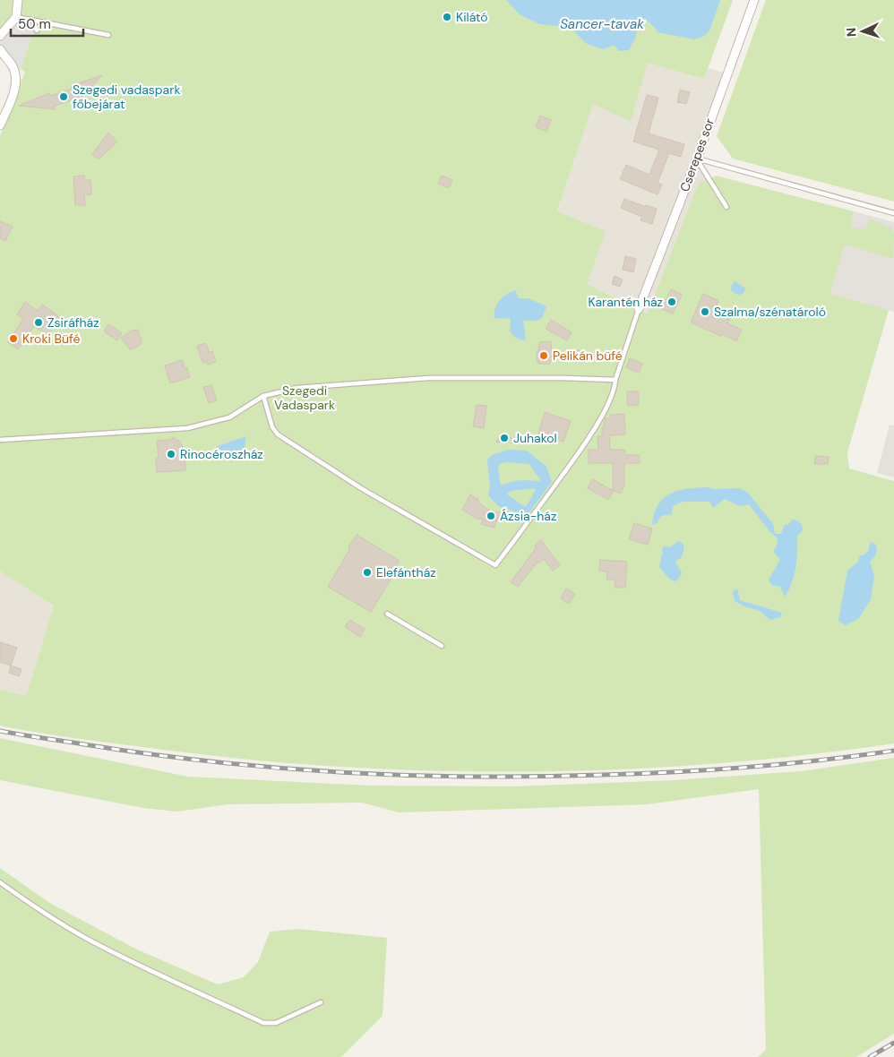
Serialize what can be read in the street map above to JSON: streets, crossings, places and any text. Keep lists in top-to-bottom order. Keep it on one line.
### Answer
{"streets":{"street":["Cserepes sor"]},"water":["Sancer-tavak"],"parks":["Szegedi Vadaspark"],"places":["Kilátó","Szegedi vadaspark főbejárat","Karantén ház","Szalma/szénatároló","Zsiráfház","Kroki Büfé","Pelikán büfé","Juhakol","Rinocéroszház","Ázsia-ház","Elefántház"],"scale_bar":"50 m","north":"left"}
